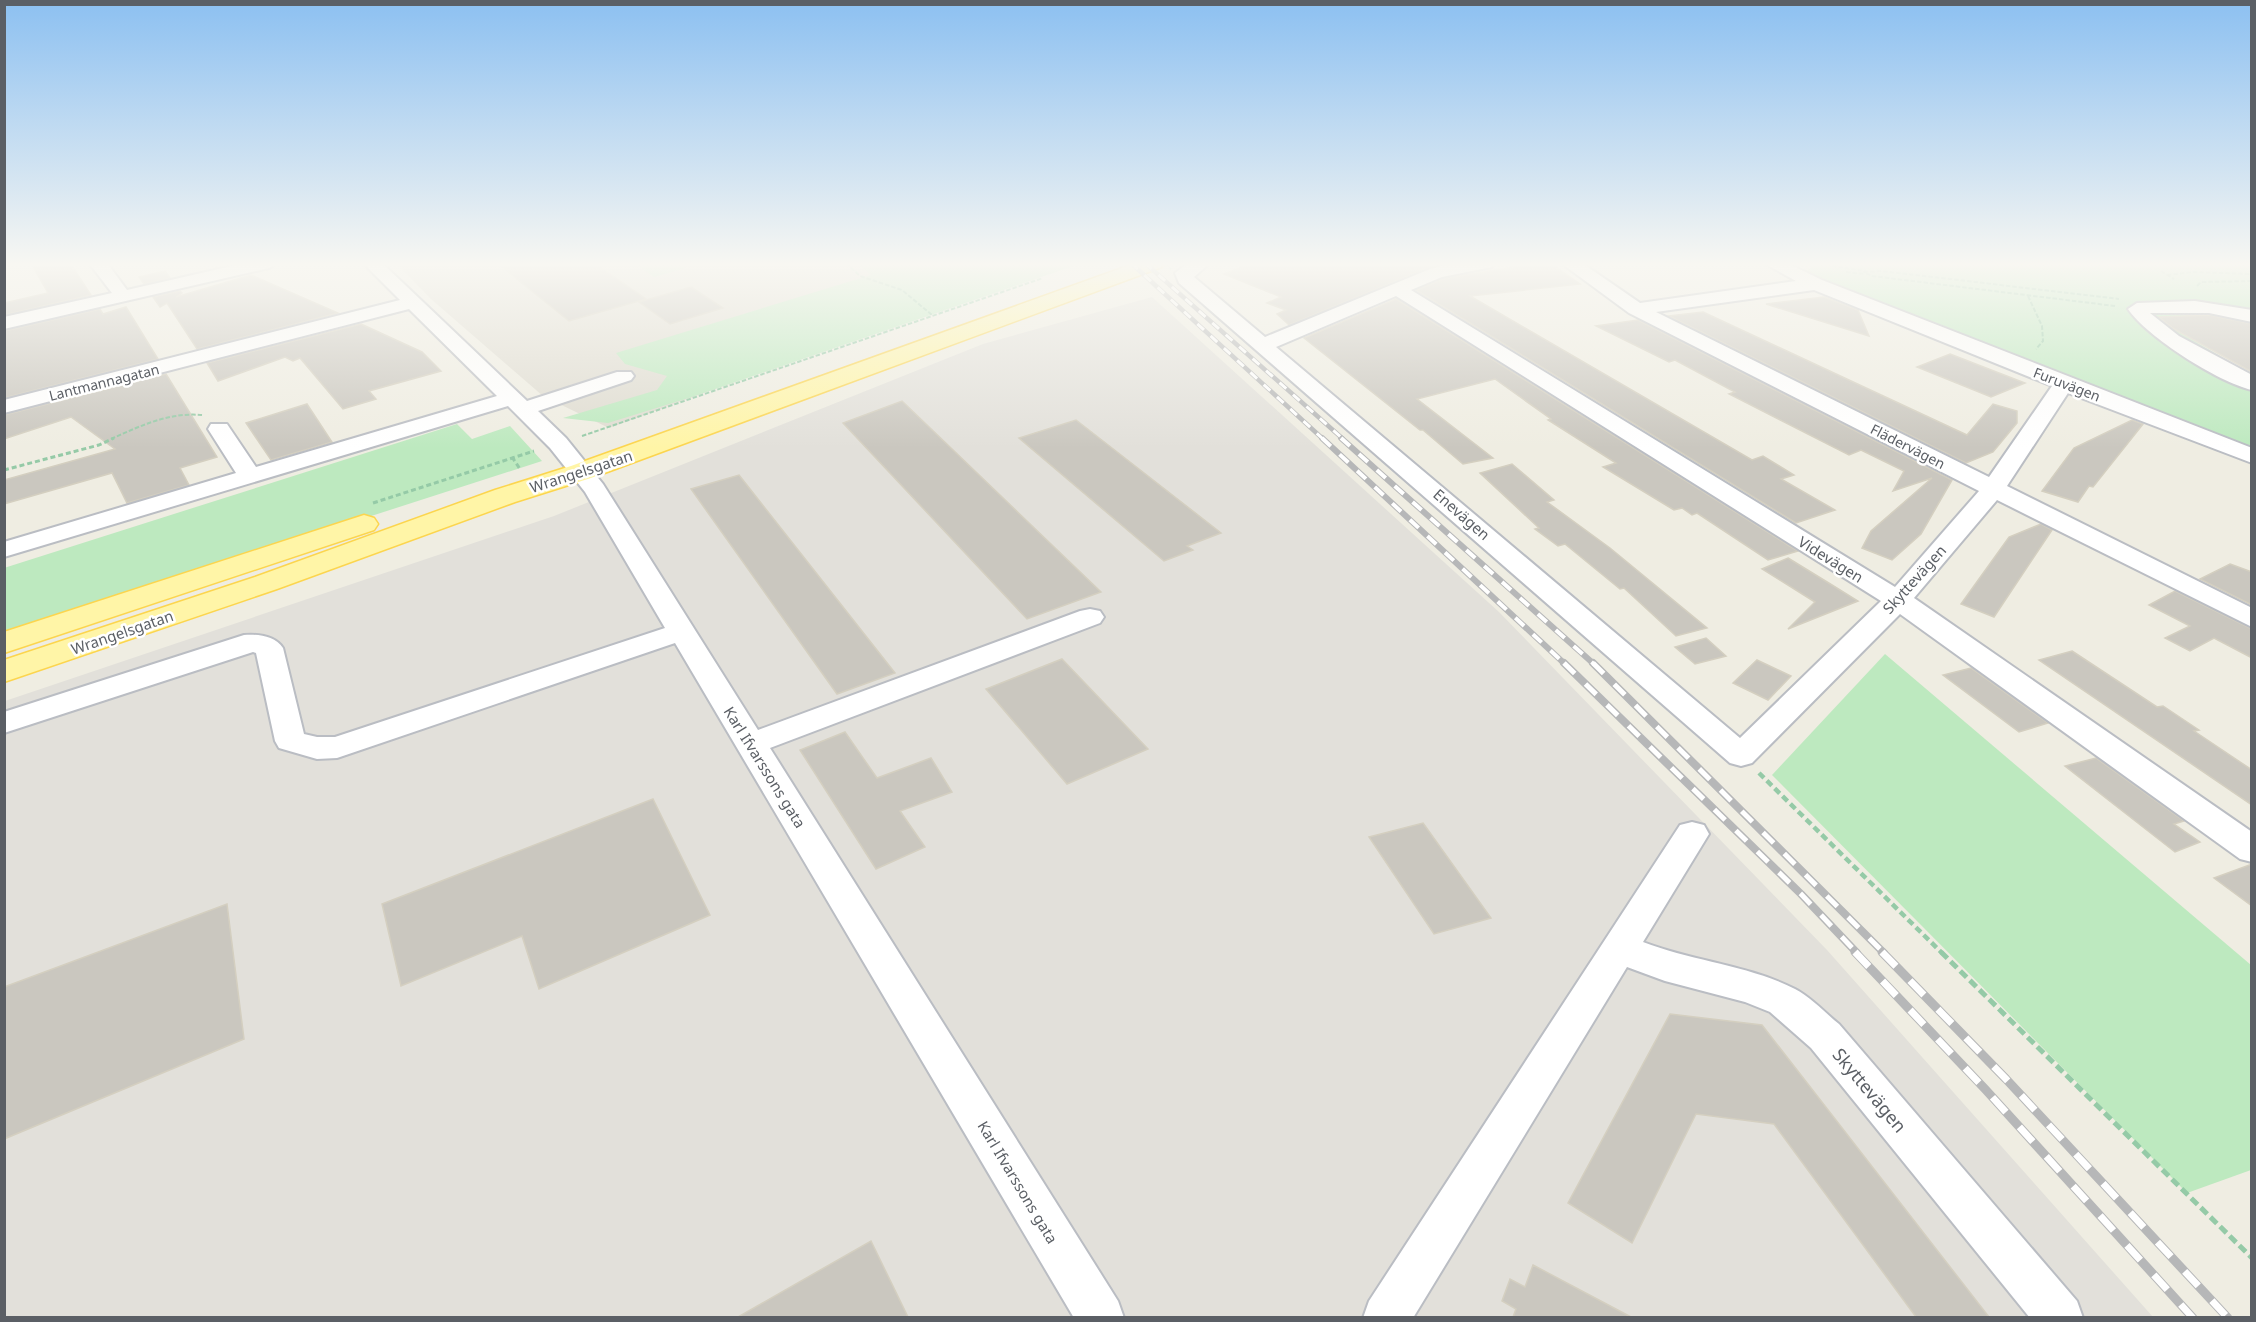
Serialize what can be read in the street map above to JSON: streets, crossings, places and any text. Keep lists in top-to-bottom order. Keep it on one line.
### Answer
{"streets":{"main road":["Wrangelsgatan"],"street":["Lantmannagatan","Furuvägen","Flädervägen","Enevägen","Videvägen","Skyttevägen","Karl Ifvarssons gata"]},"crossings":[["Furuvägen","Skyttevägen"],["Flädervägen","Skyttevägen"],["Wrangelsgatan","Karl Ifvarssons gata"],["Enevägen","Skyttevägen"],["Videvägen","Skyttevägen"]]}
